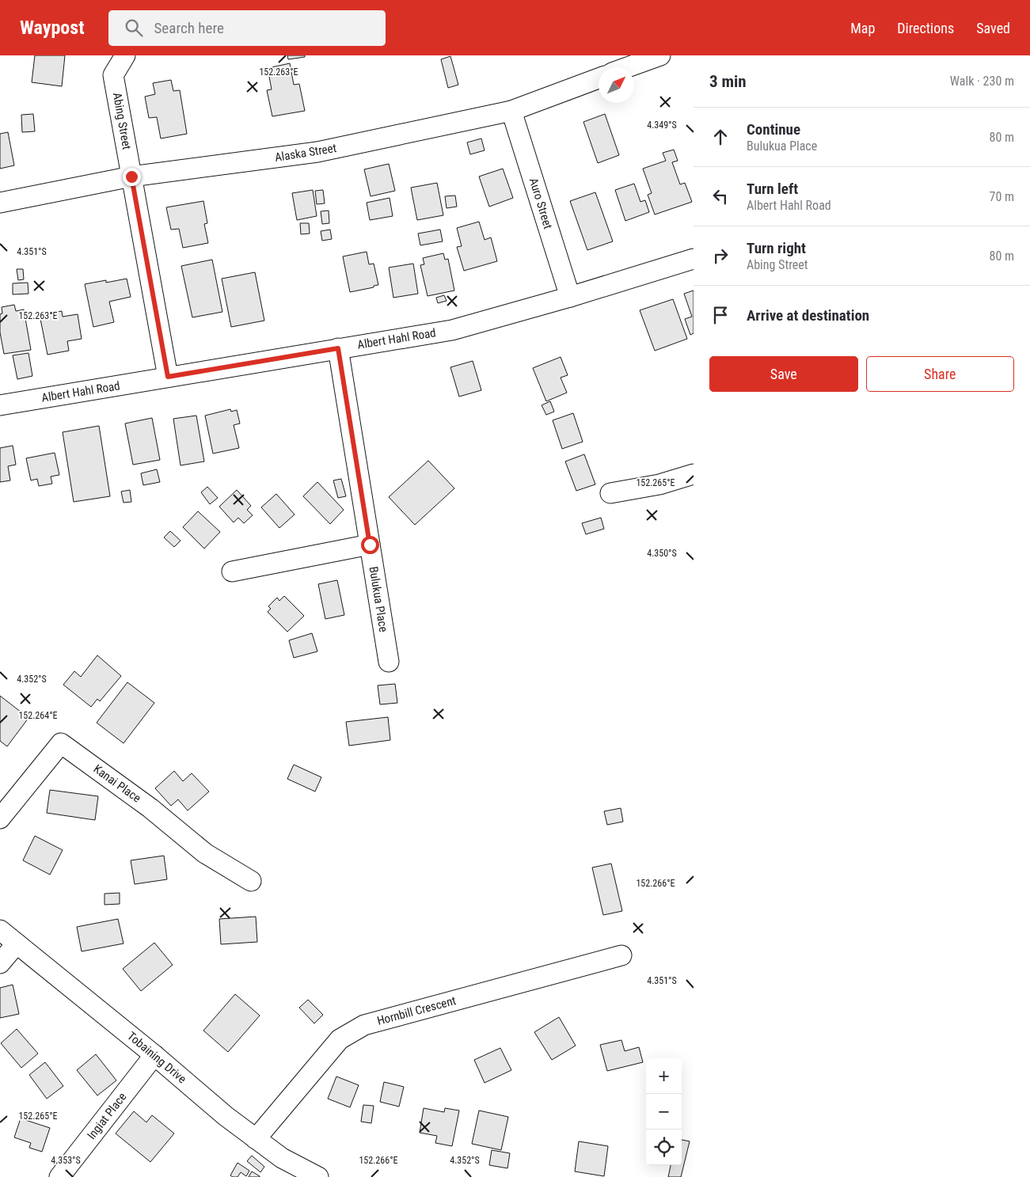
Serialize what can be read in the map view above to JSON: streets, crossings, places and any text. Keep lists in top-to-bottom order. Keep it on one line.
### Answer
{"streets":{"street":["Abing Street","Alaska Street","Auro Street","Albert Hahl Road","Bulukua Place","Kanai Place","Hornbill Crescent","Tobaining Drive","Ingiat Place"]},"crossings":[["Abing Street","Alaska Street"],["Abing Street","Albert Hahl Road"],["Alaska Street","Auro Street"],["Auro Street","Albert Hahl Road"],["Albert Hahl Road","Bulukua Place"],["Hornbill Crescent","Tobaining Drive"],["Tobaining Drive","Ingiat Place"]],"north":"top right","page":{"header":"Waypost","search":"Search here","nav":["Map","Directions","Saved"],"heading":["3 min","Walk · 230 m"],"list":[["Continue","Bulukua Place","80 m"],["Turn left","Albert Hahl Road","70 m"],["Turn right","Abing Street","80 m"],"Arrive at destination"],"buttons":["Save","Share"],"map_buttons":["+","−"]},"coordinates":["152.263°E","4.349°S","4.351°S","152.265°E","4.350°S","4.352°S","152.264°E","152.266°E","4.353°S"]}
